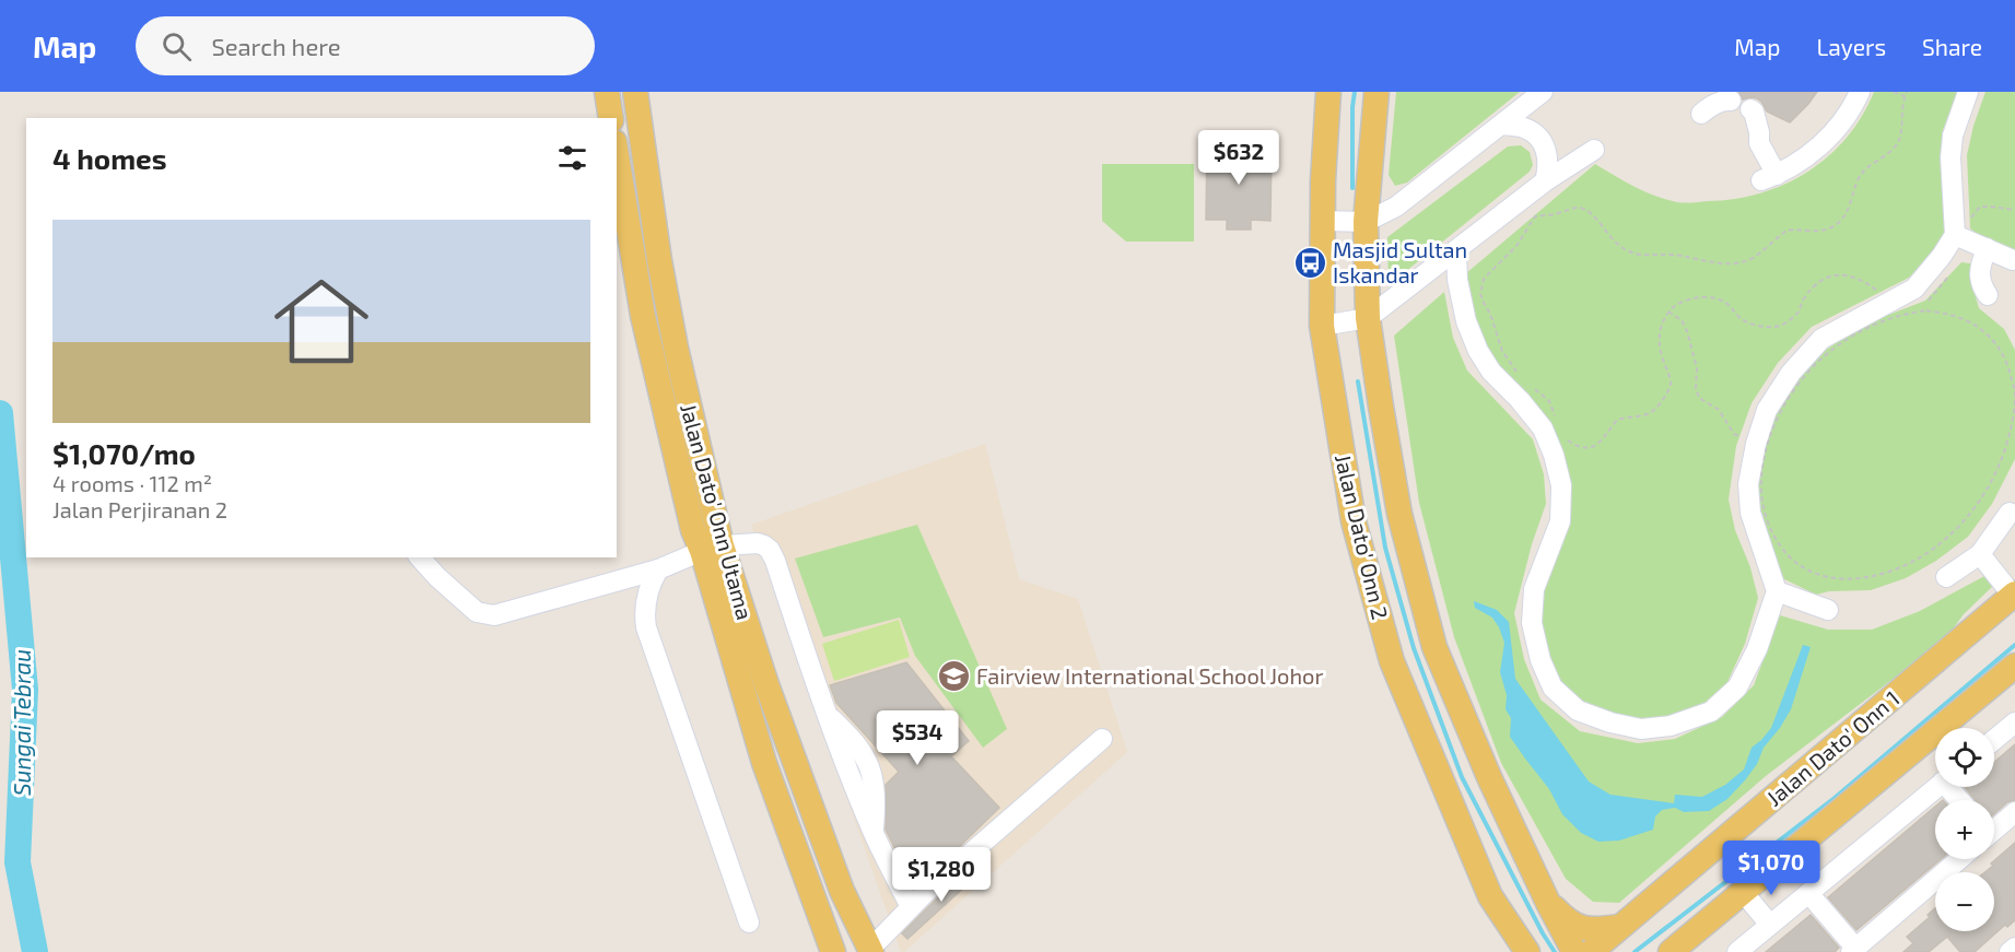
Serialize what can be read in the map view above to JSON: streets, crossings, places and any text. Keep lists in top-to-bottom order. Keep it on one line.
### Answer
{"streets":{"main road":["Jalan Dato' Onn Utama","Jalan Dato' Onn 2","Jalan Dato' Onn 1"]},"water":["Sungai Tebrau"],"places":{"bus stop":["Masjid Sultan Iskandar"],"school or university":["Fairview International School Johor"]},"page":{"header":"Map","search":"Search here","nav":["Map","Layers","Share"],"heading":"4 homes","price":["$632","$534","$1,070","$1,280"],"list":[{"name":"$1,070/mo","note":"4 rooms · 112 m² · Jalan Perjiranan 2"}],"map_buttons":["+","−"]}}
